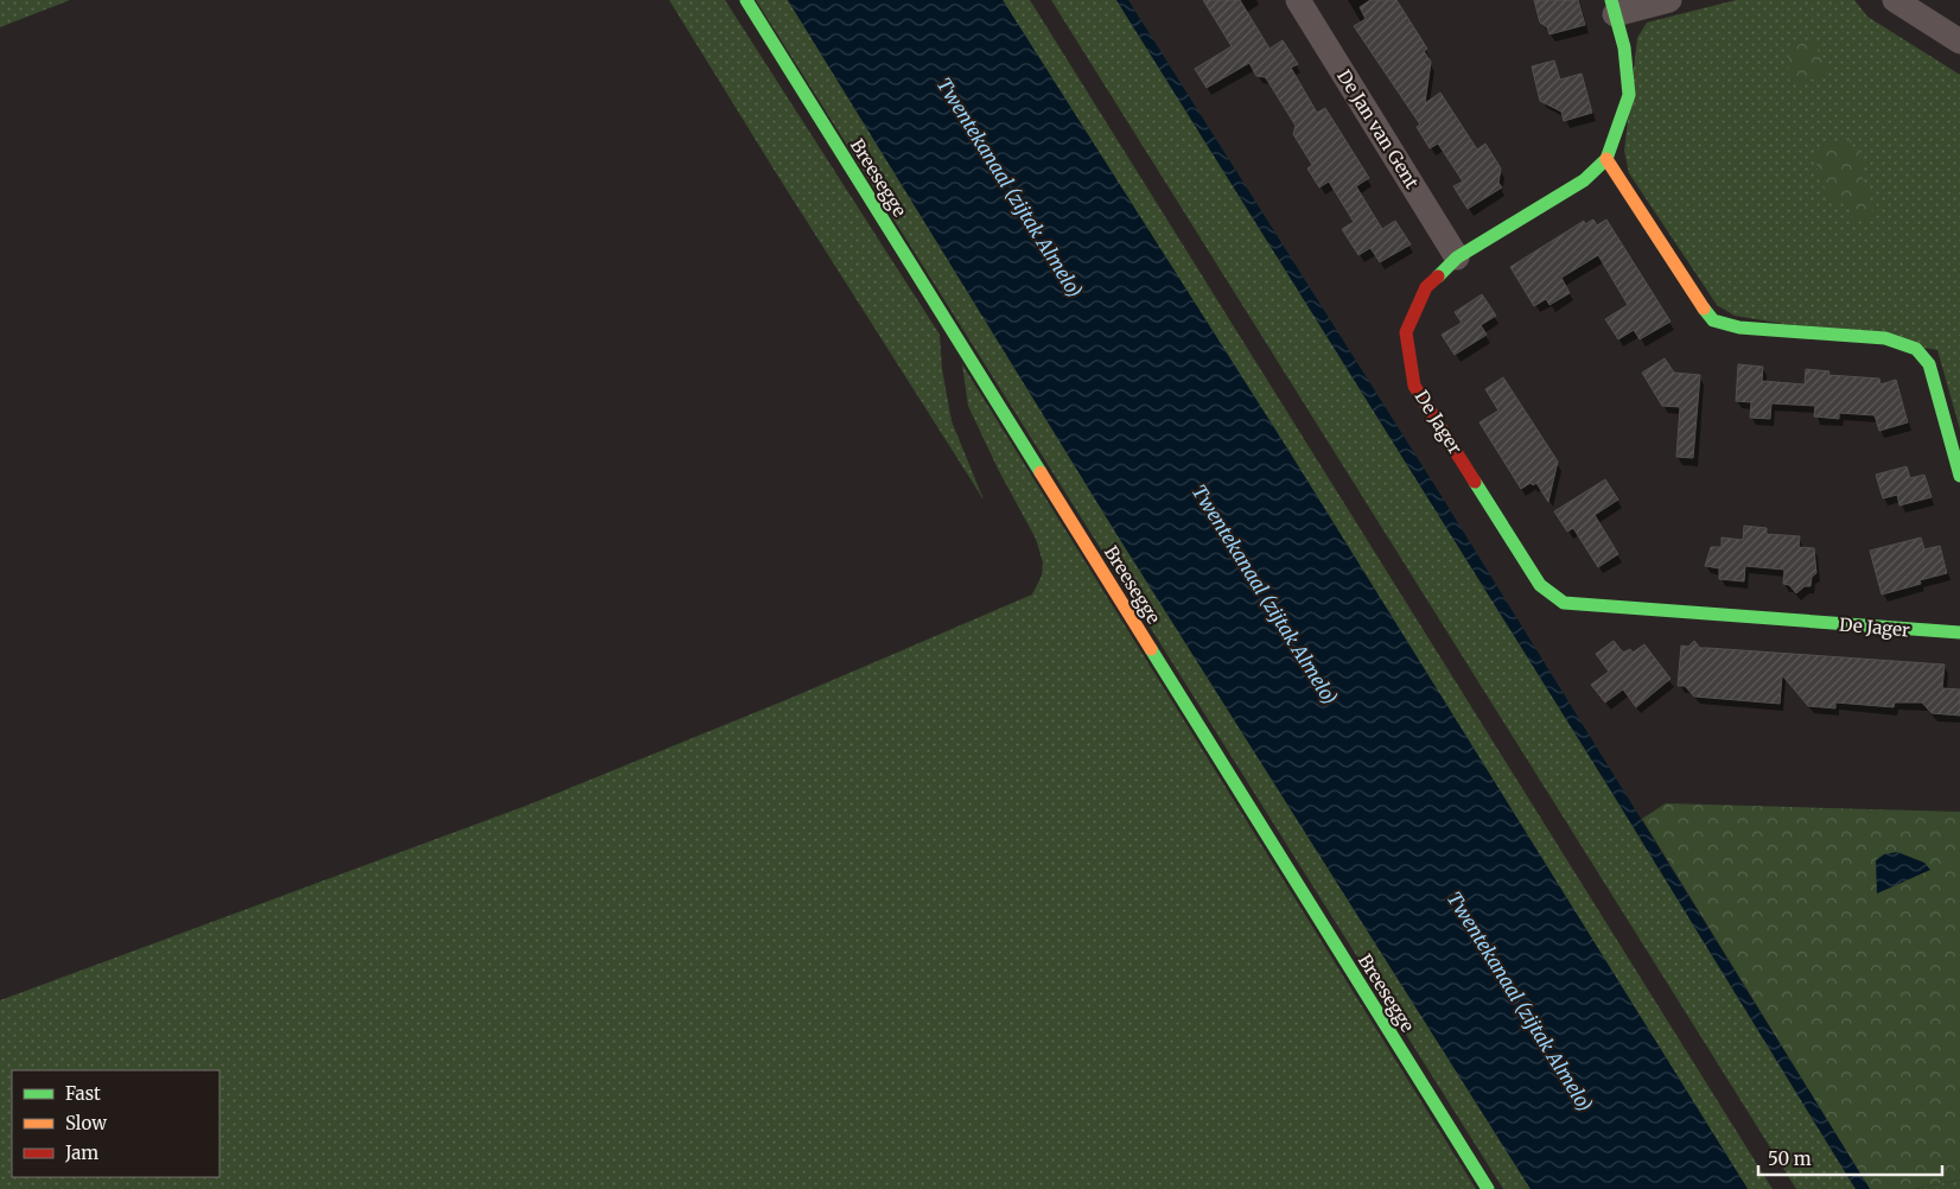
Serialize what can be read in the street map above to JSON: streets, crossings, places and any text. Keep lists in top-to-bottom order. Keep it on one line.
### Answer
{"streets":{"street":["De Jan van Gent","Breesegge","De Jager"]},"crossings":[["De Jan van Gent","De Jager"]],"water":["Twentekanaal (zijtak Almelo)"],"legend":["Fast","Slow","Jam"],"scale_bar":"50 m"}
